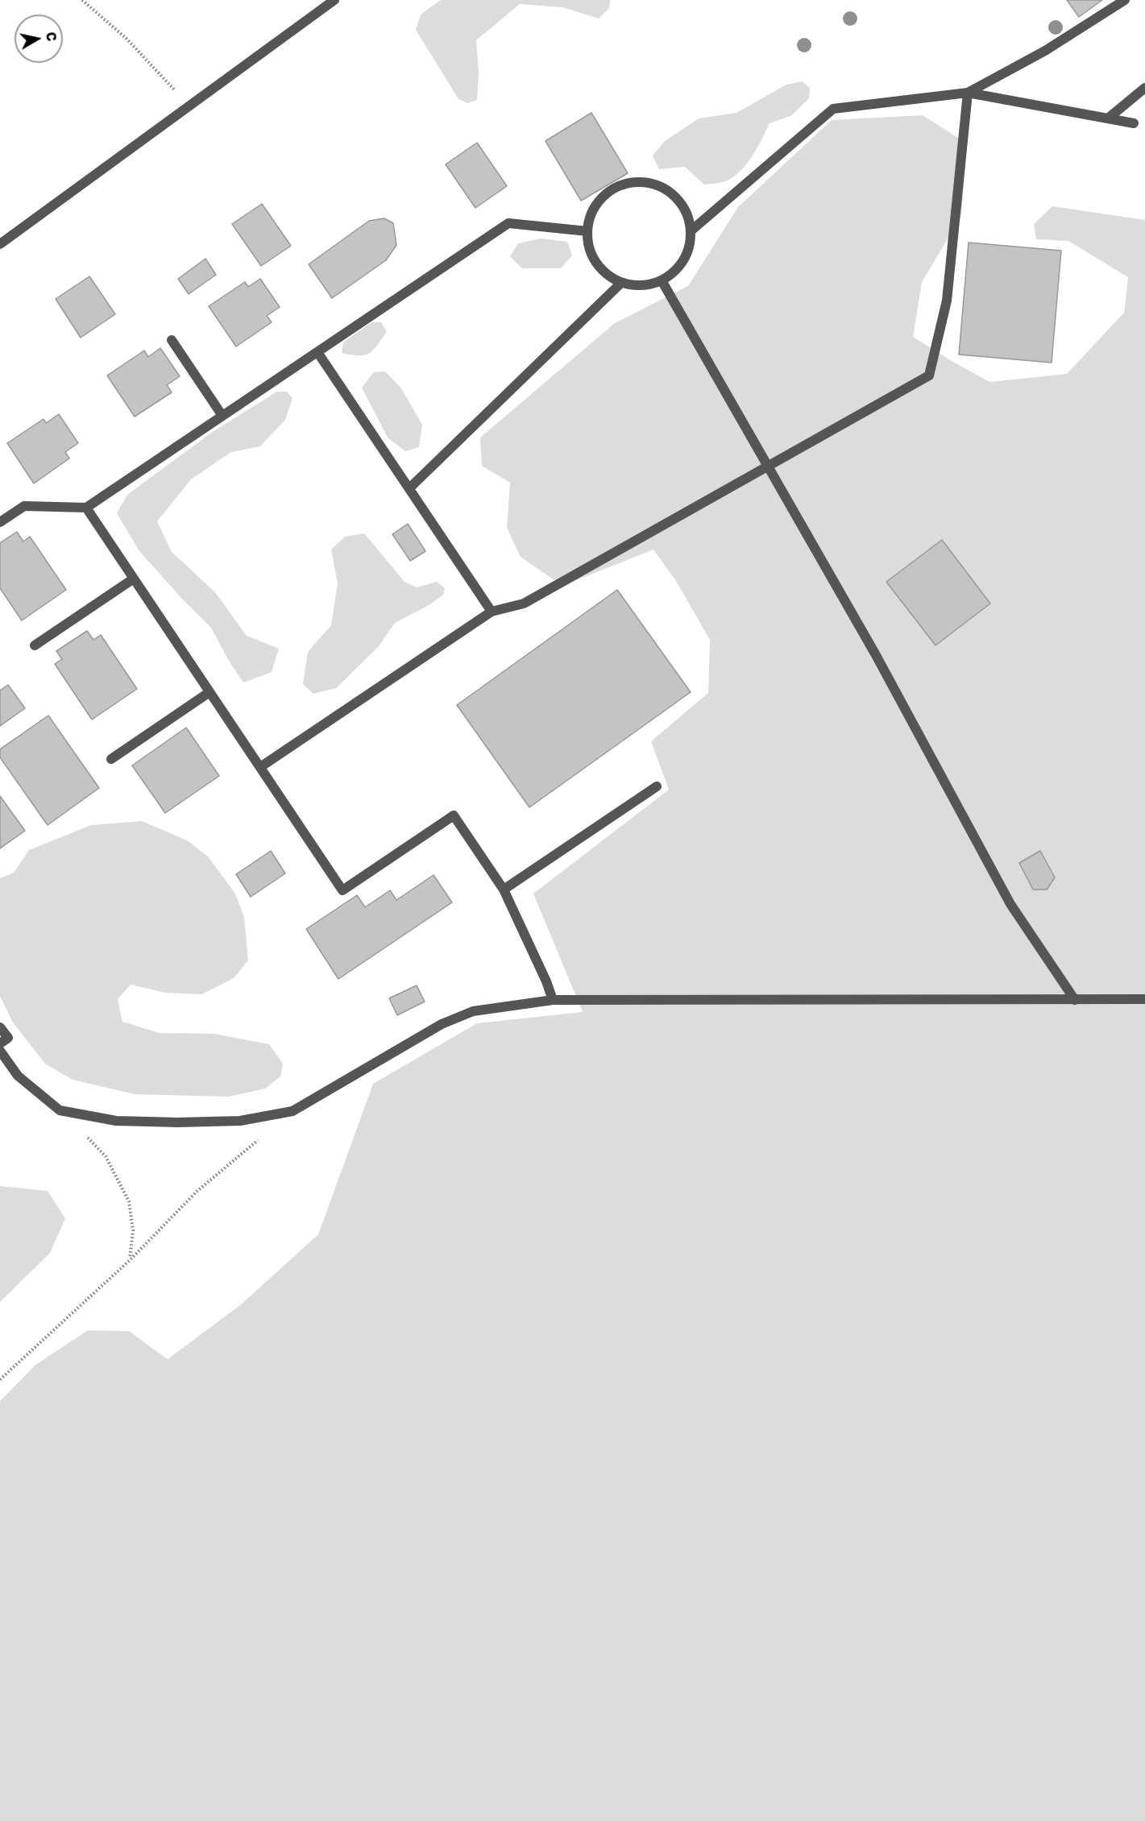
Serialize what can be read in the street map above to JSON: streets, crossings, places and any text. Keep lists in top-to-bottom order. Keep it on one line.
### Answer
{"north":"right"}
